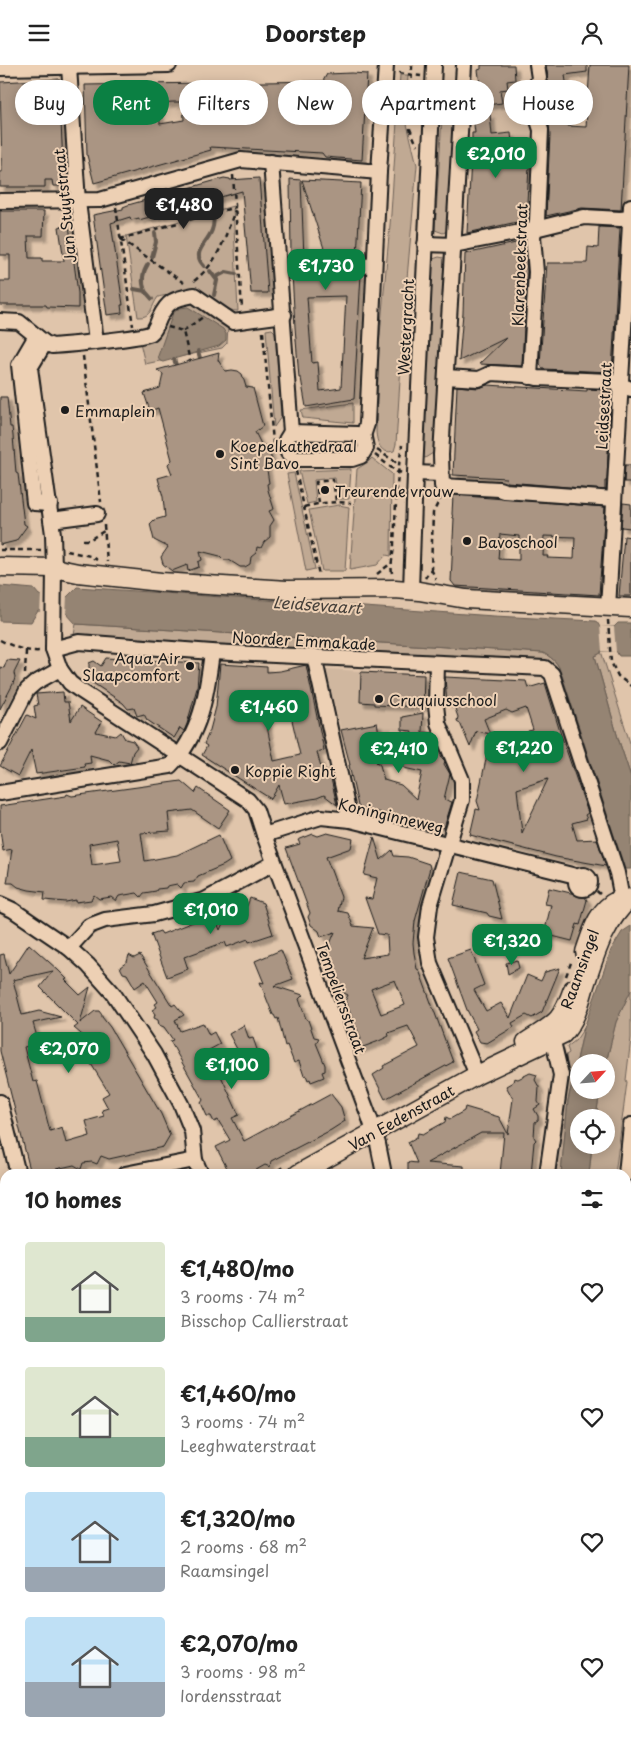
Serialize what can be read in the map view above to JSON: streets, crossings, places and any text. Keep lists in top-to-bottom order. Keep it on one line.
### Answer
{"streets":{"main road":["Raamsingel","Van Eedenstraat"],"street":["Jan Stuytstraat","Klarenbeekstraat","Westergracht","Leidsestraat","Noorder Emmakade","Koninginneweg","Tempeliersstraat"]},"crossings":[["Noorder Emmakade","Raamsingel"],["Koninginneweg","Tempeliersstraat"],["Raamsingel","Van Eedenstraat"],["Tempeliersstraat","Van Eedenstraat"]],"water":["Leidsevaart"],"places":["Emmaplein","Koepelkathedraal Sint Bavo","Treurende vrouw","Bavoschool","Aqua Air Slaapcomfort","Cruquiusschool","Koppie Right"],"north":"top right","page":{"header":"Doorstep","chip":["Buy","Rent","Filters","New","Apartment","House"],"price":["€2,010","€1,480","€1,730","€1,460","€1,220","€2,410","€1,010","€1,320","€2,070","€1,100"],"heading":"10 homes","list":[{"name":"€1,480/mo","note":"3 rooms · 74 m² · Bisschop Callierstraat"},{"name":"€1,460/mo","note":"3 rooms · 74 m² · Leeghwaterstraat"},{"name":"€1,320/mo","note":"2 rooms · 68 m² · Raamsingel"},{"name":"€2,070/mo","note":"3 rooms · 98 m² · Iordensstraat"}]}}
